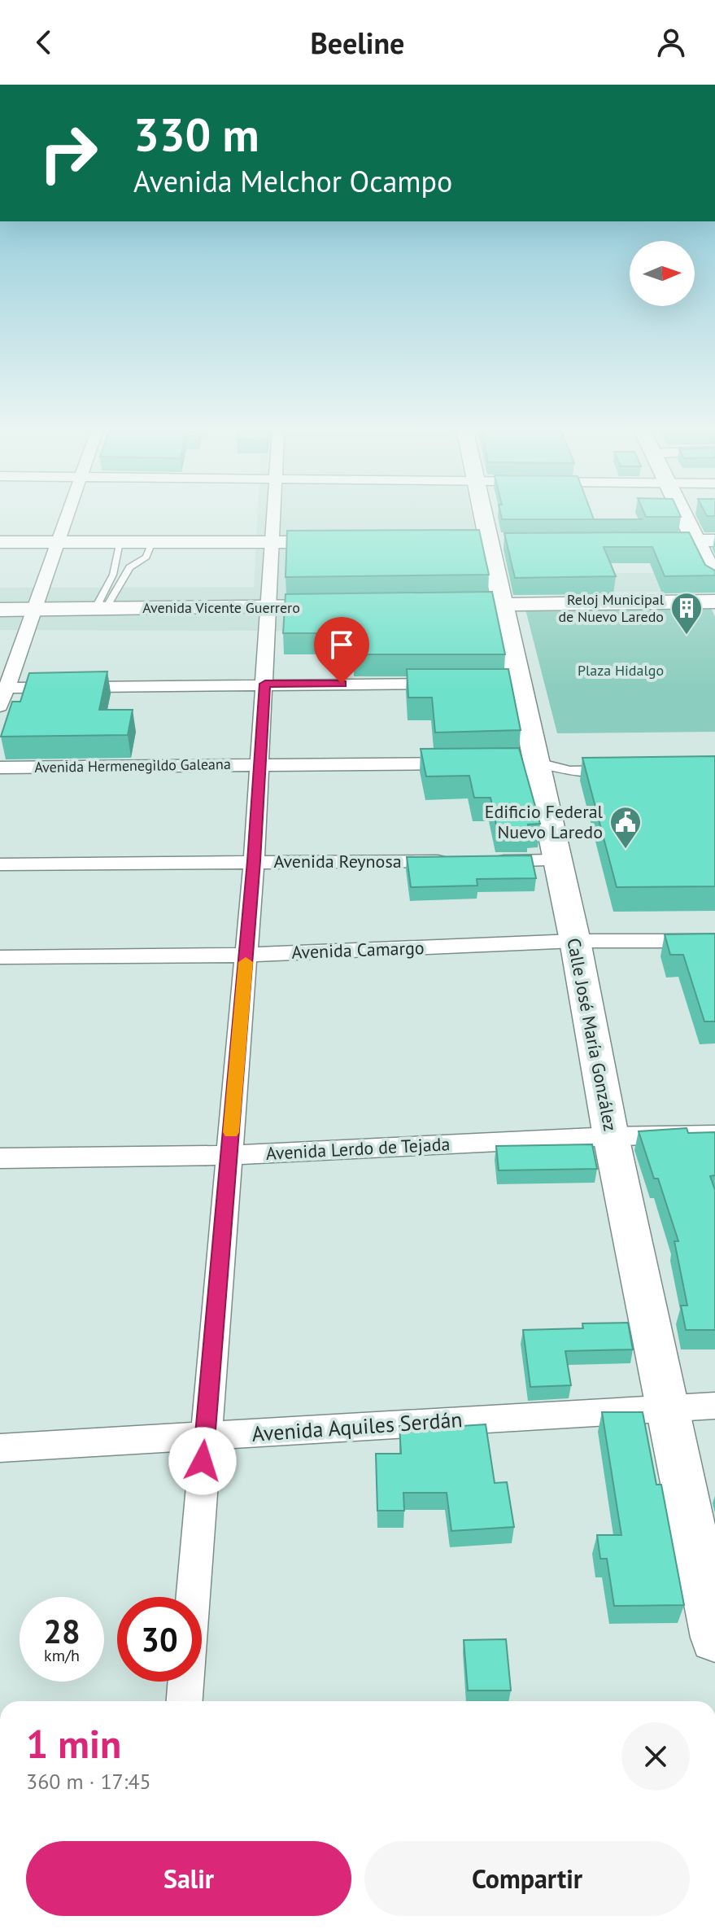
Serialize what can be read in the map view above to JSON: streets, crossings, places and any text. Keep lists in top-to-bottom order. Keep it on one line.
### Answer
{"streets":{"main road":["Avenida Vicente Guerrero","Calle José María González"],"street":["Avenida Hermenegildo Galeana","Avenida Reynosa","Avenida Camargo","Avenida Lerdo de Tejada","Avenida Aquiles Serdán"]},"crossings":[["Avenida Camargo","Calle José María González"],["Calle José María González","Avenida Lerdo de Tejada"],["Calle José María González","Avenida Aquiles Serdán"]],"parks":["Plaza Hidalgo"],"places":{"building":["Reloj Municipal de Nuevo Laredo"],"public building":["Edificio Federal Nuevo Laredo"]},"north":"right","page":{"header":"Beeline","turn":["330 m","Avenida Melchor Ocampo"],"speed":"28 km/h","limit":"30","heading":["1 min","360 m · 17:45"],"buttons":["Salir","Compartir"]}}
